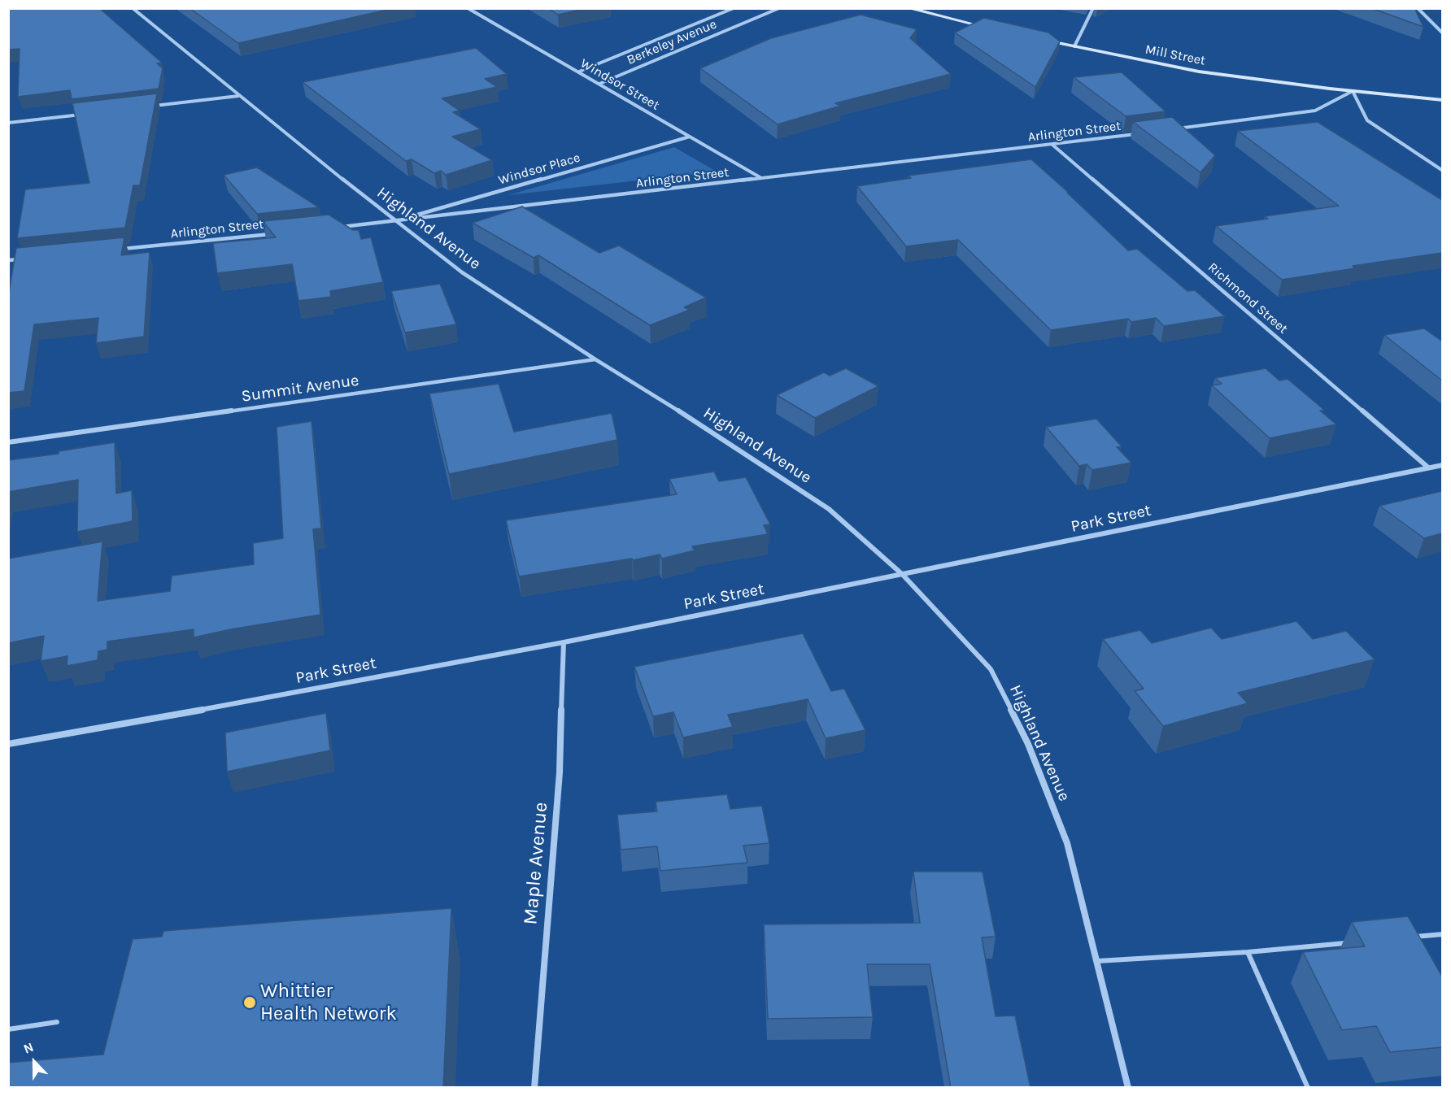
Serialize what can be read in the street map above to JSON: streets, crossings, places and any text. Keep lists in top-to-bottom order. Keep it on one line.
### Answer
{"streets":{"main road":["Mill Street"],"street":["Berkeley Avenue","Windsor Street","Arlington Street","Windsor Place","Highland Avenue","Richmond Street","Summit Avenue","Park Street","Maple Avenue"]},"crossings":[["Berkeley Avenue","Windsor Street"],["Windsor Street","Arlington Street"],["Windsor Street","Windsor Place"],["Arlington Street","Windsor Place"],["Arlington Street","Highland Avenue"],["Arlington Street","Richmond Street"],["Windsor Place","Highland Avenue"],["Highland Avenue","Summit Avenue"],["Highland Avenue","Park Street"],["Richmond Street","Park Street"],["Park Street","Maple Avenue"]],"places":["Whittier Health Network"],"north":"top"}
